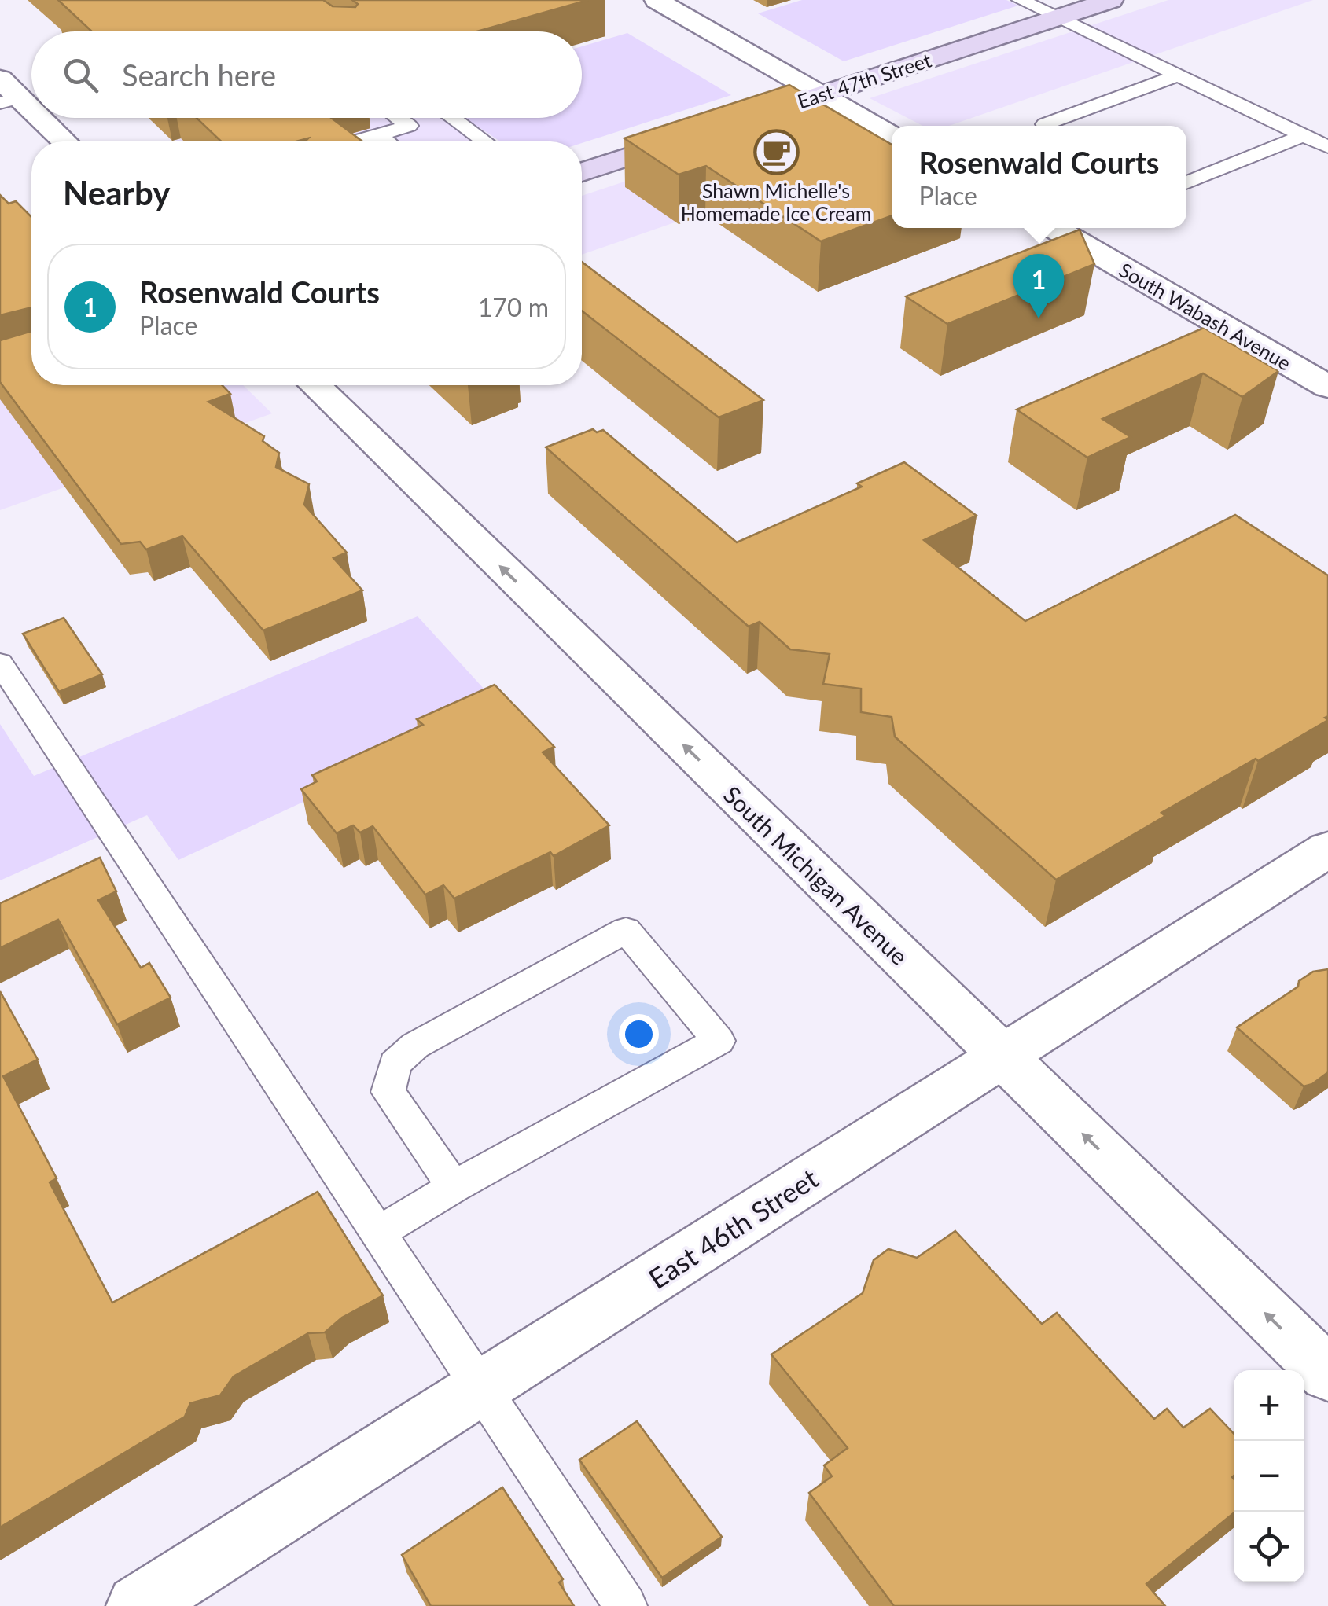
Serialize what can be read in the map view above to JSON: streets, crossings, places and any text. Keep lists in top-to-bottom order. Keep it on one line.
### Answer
{"streets":{"main road":["East 47th Street"],"street":["South Wabash Avenue","South Michigan Avenue","East 46th Street"]},"crossings":[["South Michigan Avenue","East 46th Street"]],"one_way":["South Michigan Avenue"],"places":{"cafe":["Shawn Michelle's Homemade Ice Cream"]},"page":{"search":"Search here","popup":["Rosenwald Courts","Place"],"heading":"Nearby","list":[{"mark":"1","name":"Rosenwald Courts","note":"Place","value":"170 m"}],"pins":"1","map_buttons":["+","−"]}}
